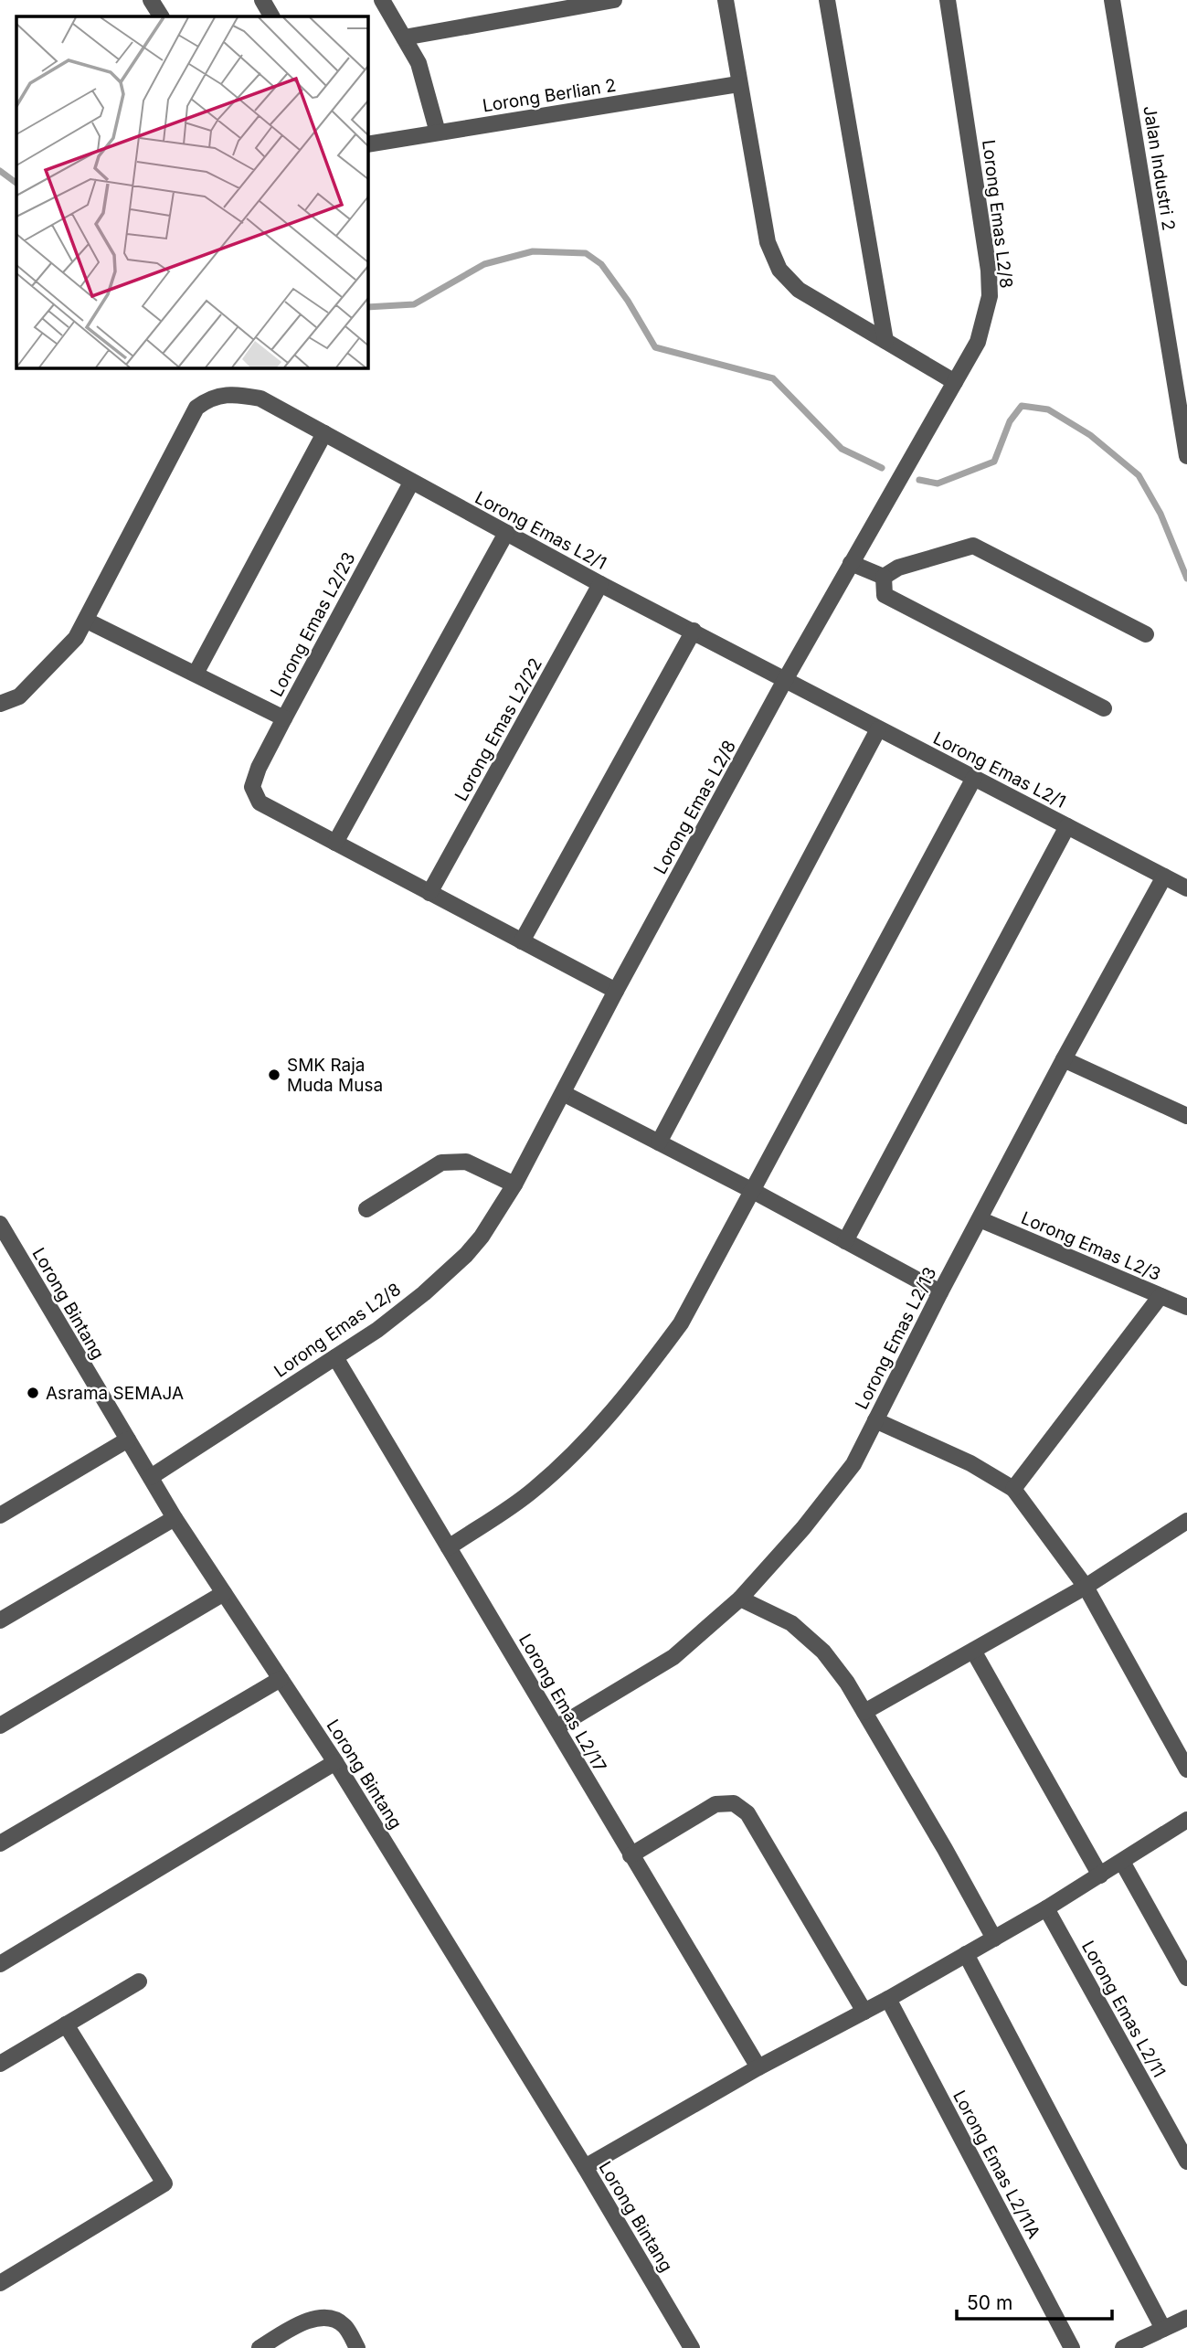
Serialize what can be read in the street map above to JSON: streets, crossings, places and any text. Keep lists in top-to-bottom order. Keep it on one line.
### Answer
{"streets":{"street":["Lorong Berlian 2","Jalan Industri 2","Lorong Emas L2/8","Lorong Emas L2/1","Lorong Emas L2/23","Lorong Emas L2/22","Lorong Emas L2/3","Lorong Bintang","Lorong Emas L2/13","Lorong Emas L2/17","Lorong Emas L2/11","Lorong Emas L2/11A"]},"crossings":[["Lorong Emas L2/8","Lorong Emas L2/1"],["Lorong Emas L2/8","Lorong Bintang"],["Lorong Emas L2/8","Lorong Emas L2/17"],["Lorong Emas L2/1","Lorong Emas L2/23"],["Lorong Emas L2/1","Lorong Emas L2/22"],["Lorong Emas L2/1","Lorong Emas L2/13"],["Lorong Emas L2/3","Lorong Emas L2/13"],["Lorong Emas L2/13","Lorong Emas L2/17"]],"places":["SMK Raja Muda Musa","Asrama SEMAJA"],"scale_bar":"50 m"}
